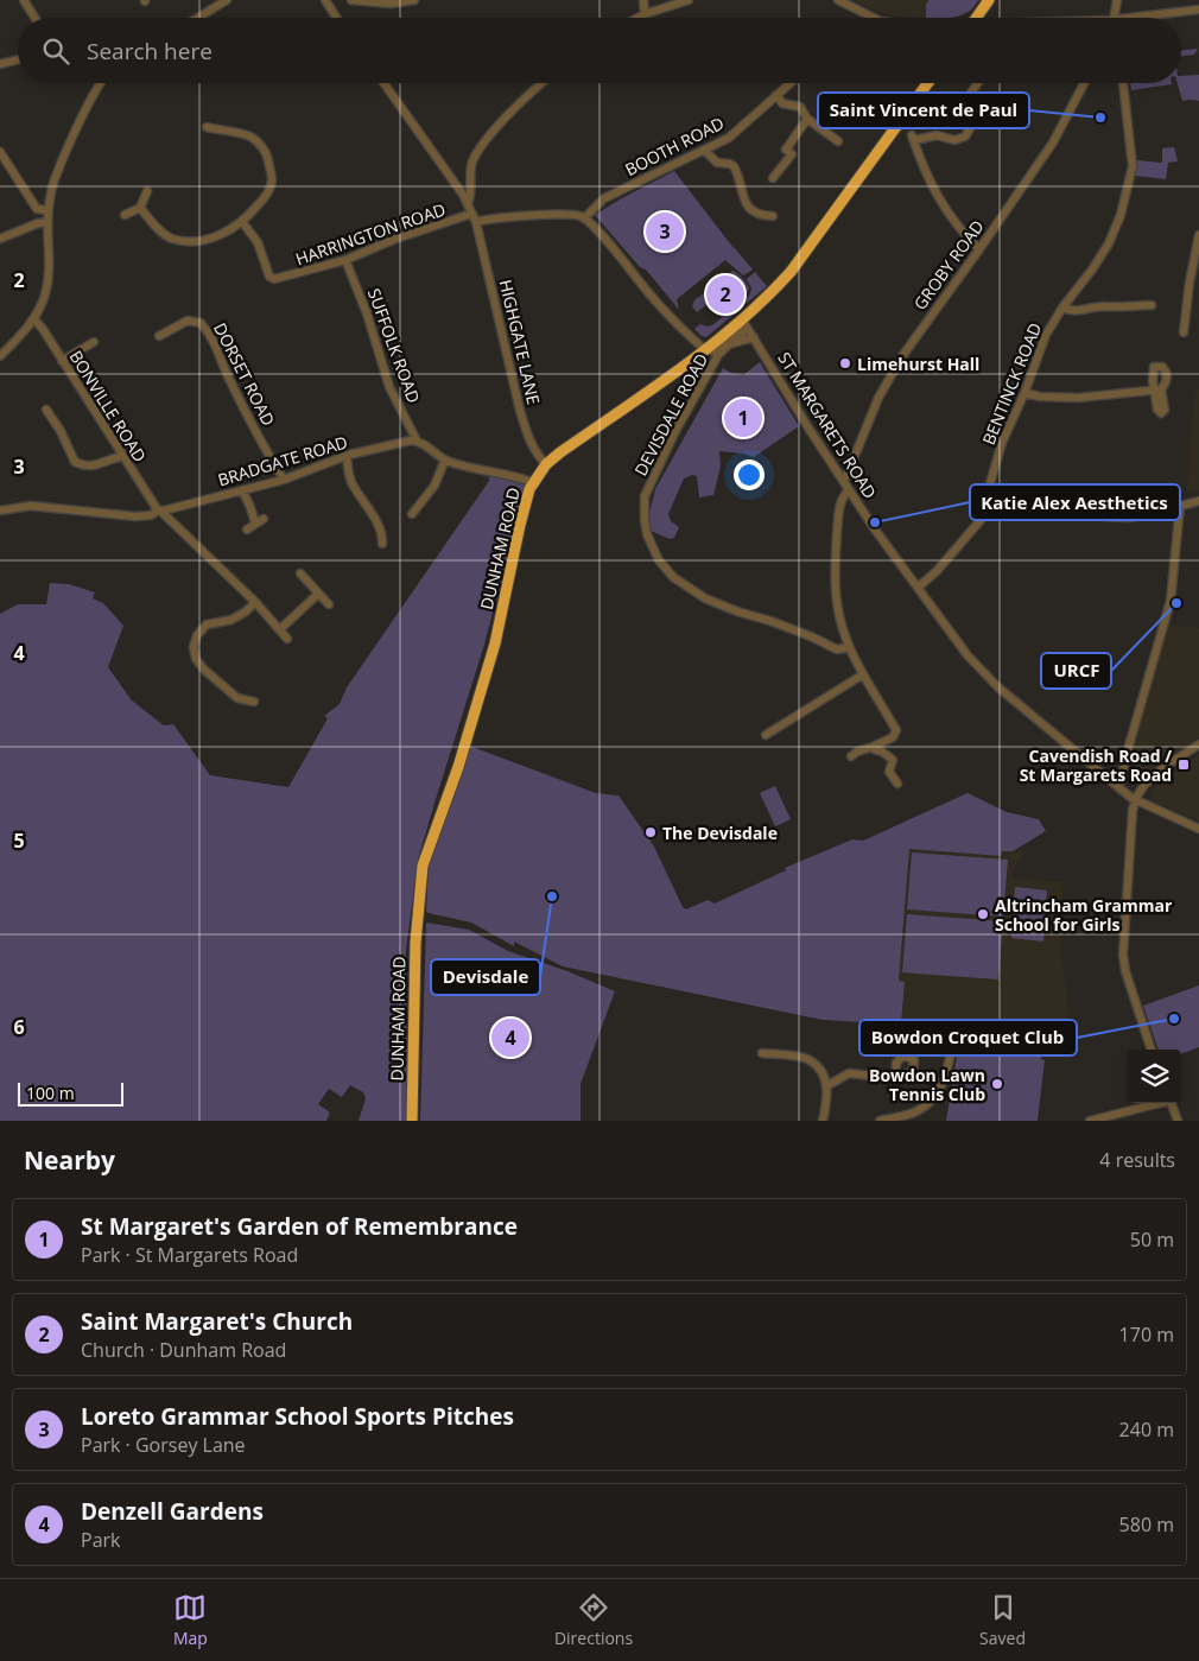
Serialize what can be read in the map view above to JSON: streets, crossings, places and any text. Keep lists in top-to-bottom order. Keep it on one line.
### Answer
{"streets":{"highway":["DUNHAM ROAD"],"street":["BOOTH ROAD","HARRINGTON ROAD","GROBY ROAD","HIGHGATE LANE","SUFFOLK ROAD","DORSET ROAD","BENTINCK ROAD","BONVILLE ROAD","DEVISDALE ROAD","ST MARGARETS ROAD","BRADGATE ROAD"]},"crossings":[["HARRINGTON ROAD","HIGHGATE LANE"],["HARRINGTON ROAD","SUFFOLK ROAD"],["GROBY ROAD","ST MARGARETS ROAD"],["HIGHGATE LANE","DUNHAM ROAD"],["SUFFOLK ROAD","BRADGATE ROAD"],["DORSET ROAD","BRADGATE ROAD"],["BONVILLE ROAD","BRADGATE ROAD"],["DEVISDALE ROAD","ST MARGARETS ROAD"],["ST MARGARETS ROAD","DUNHAM ROAD"]],"places":{"other":["Saint Vincent de Paul","Limehurst Hall","Katie Alex Aesthetics","URCF","The Devisdale","Devisdale","Altrincham Grammar School for Girls","Bowdon Croquet Club","Bowdon Lawn Tennis Club"],"transit":["Cavendish Road / St Margarets Road"]},"scale_bar":"100 m","page":{"search":"Search here","pins":["3","2","1","4"],"scale":"100 m","heading":["Nearby","4 results"],"list":[{"mark":"1","name":"St Margaret's Garden of Remembrance","note":"Park · St Margarets Road","value":"50 m"},{"mark":"2","name":"Saint Margaret's Church","note":"Church · Dunham Road","value":"170 m"},{"mark":"3","name":"Loreto Grammar School Sports Pitches","note":"Park · Gorsey Lane","value":"240 m"},{"mark":"4","name":"Denzell Gardens","note":"Park","value":"580 m"}],"nav":["Map","Directions","Saved"]},"grid":{"rows":["2","3","4","5","6"]}}
